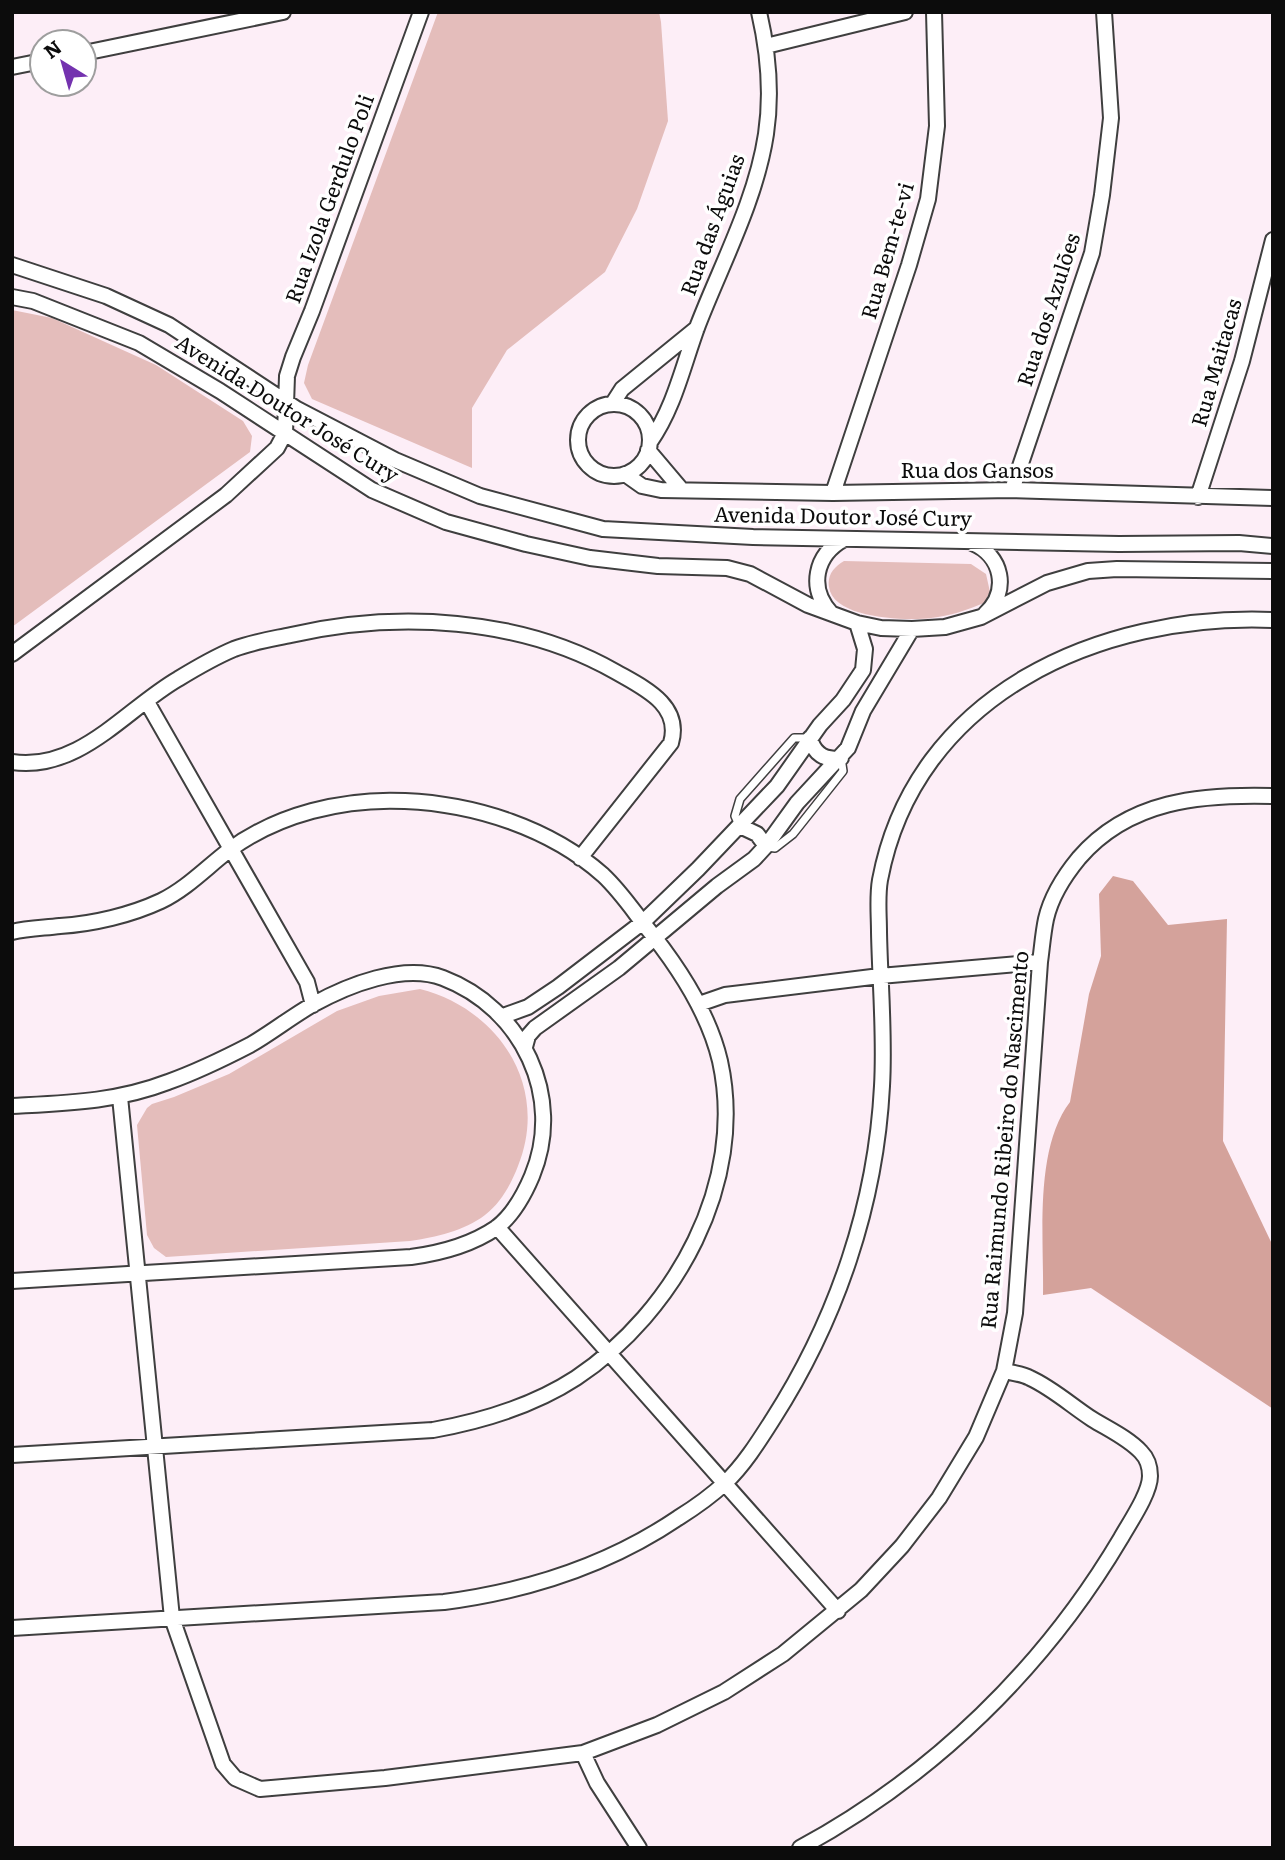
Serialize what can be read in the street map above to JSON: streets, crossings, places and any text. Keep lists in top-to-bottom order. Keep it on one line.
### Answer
{"streets":{"street":["Rua Izola Gerdulo Poli","Rua das Águias","Rua Bem-te-vi","Rua dos Azulões","Rua Maitacas","Avenida Doutor José Cury","Rua dos Gansos","Rua Raimundo Ribeiro do Nascimento"]},"crossings":[["Rua Izola Gerdulo Poli","Avenida Doutor José Cury"],["Rua das Águias","Rua dos Gansos"],["Rua Bem-te-vi","Rua dos Gansos"],["Rua dos Azulões","Rua dos Gansos"],["Rua Maitacas","Rua dos Gansos"]],"north":"top left"}
